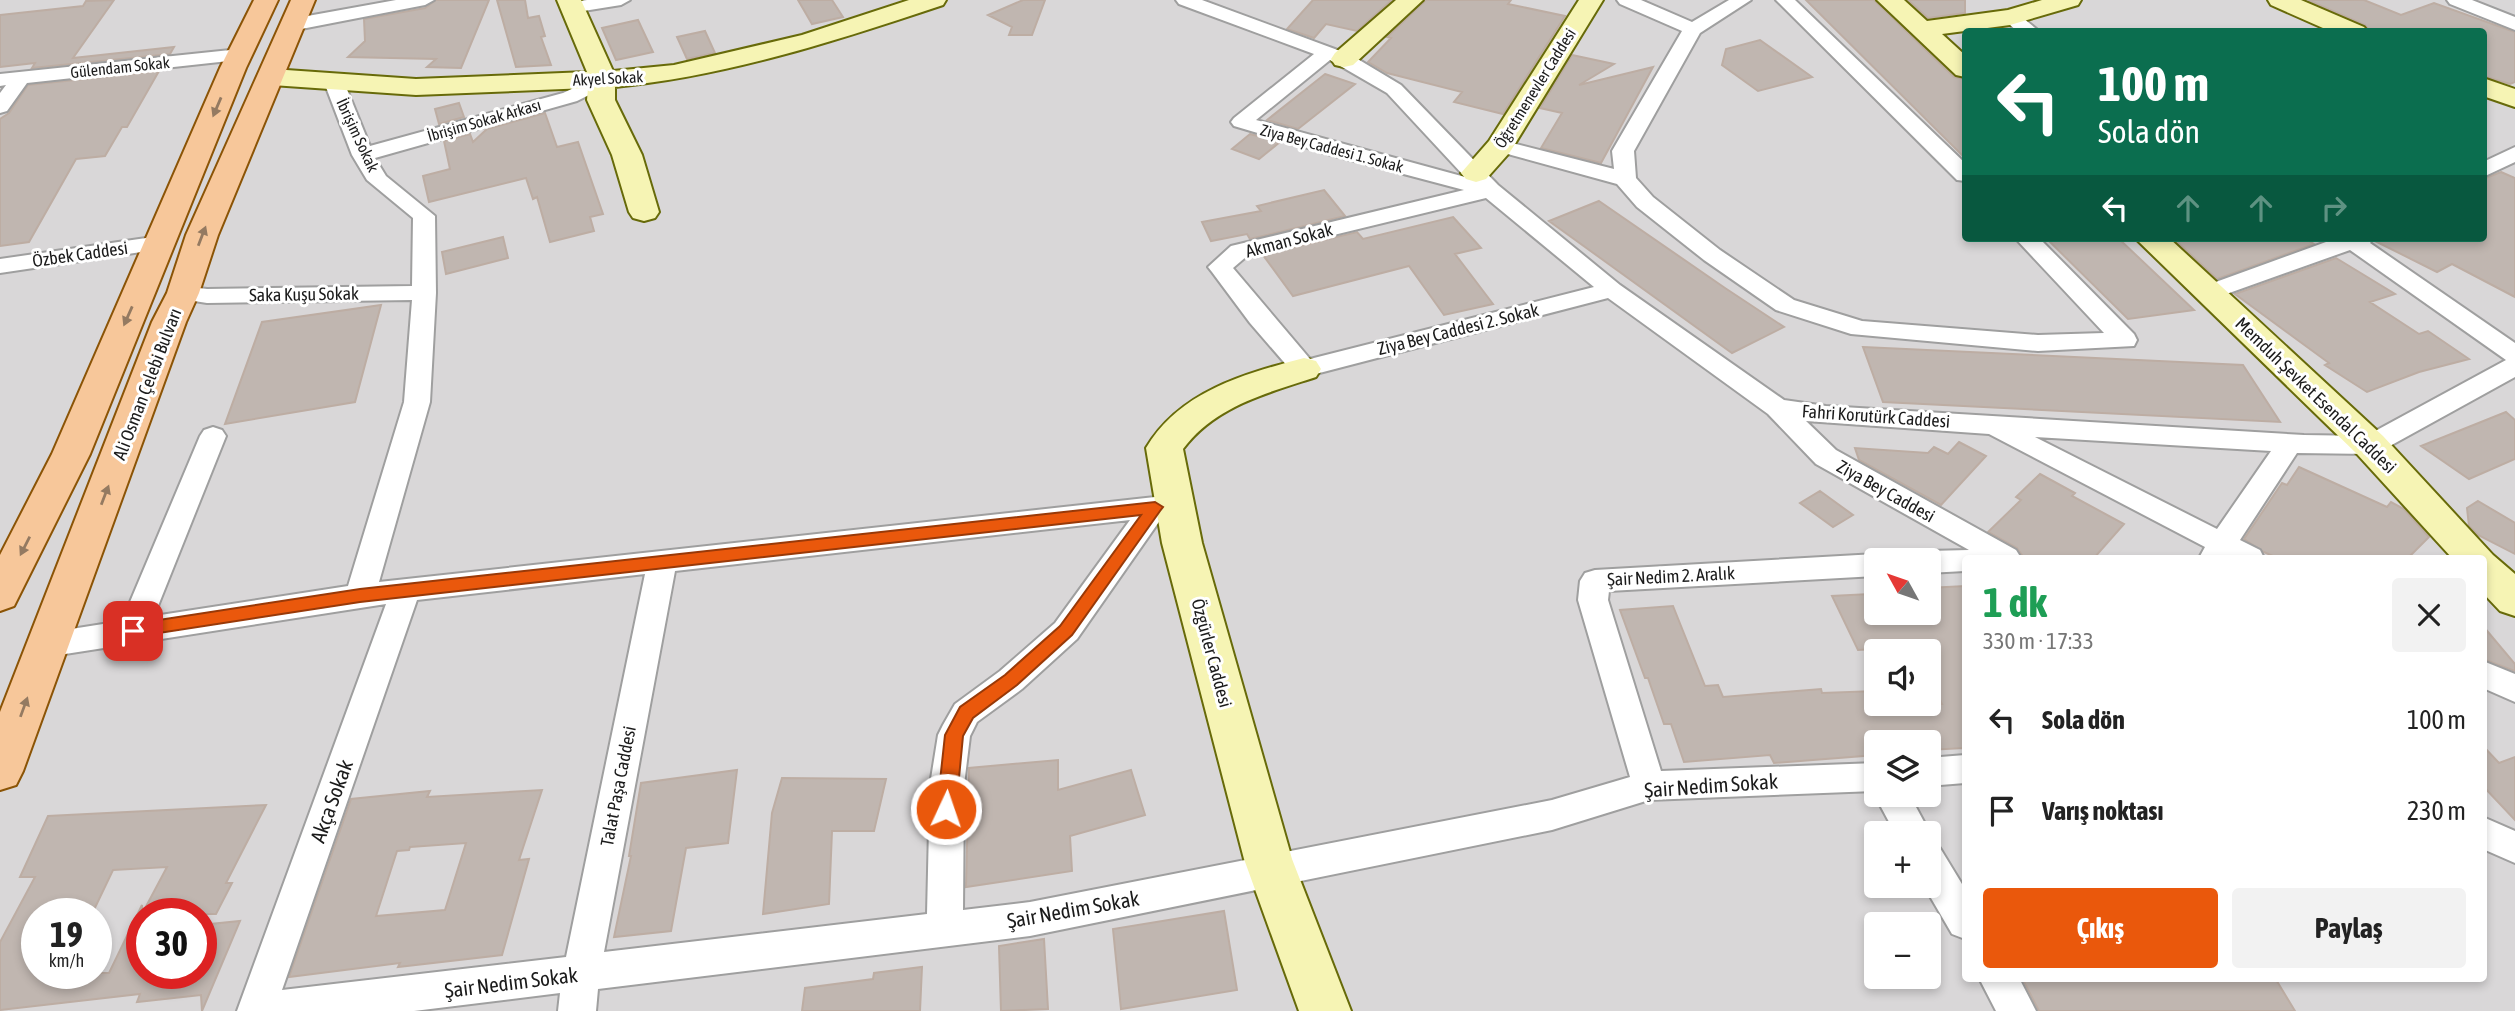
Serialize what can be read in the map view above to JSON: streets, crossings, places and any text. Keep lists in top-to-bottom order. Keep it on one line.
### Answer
{"streets":{"main road":["Ali Osman Çelebi Bulvarı"],"street":["Gülendam Sokak","Akyel Sokak","Öğretmenevler Caddesi","İbrişim Sokak Arkası","İbrişim Sokak","Ziya Bey Caddesi 1. Sokak","Akman Sokak","Özbek Caddesi","Saka Kuşu Sokak","Ziya Bey Caddesi 2. Sokak","Memduh Şevket Esendal Caddesi","Fahri Korutürk Caddesi","Ziya Bey Caddesi","Şair Nedim 2. Aralık","Özgürler Caddesi","Şair Nedim Sokak","Talat Paşa Caddesi","Akça Sokak"]},"crossings":[["Akyel Sokak","İbrişim Sokak Arkası"],["Akyel Sokak","İbrişim Sokak"],["Akyel Sokak","Ali Osman Çelebi Bulvarı"],["Öğretmenevler Caddesi","Ziya Bey Caddesi 1. Sokak"],["Öğretmenevler Caddesi","Akman Sokak"],["Öğretmenevler Caddesi","Fahri Korutürk Caddesi"],["İbrişim Sokak Arkası","İbrişim Sokak"],["İbrişim Sokak","Saka Kuşu Sokak"],["Ziya Bey Caddesi 1. Sokak","Akman Sokak"],["Ziya Bey Caddesi 1. Sokak","Fahri Korutürk Caddesi"],["Akman Sokak","Ziya Bey Caddesi 2. Sokak"],["Akman Sokak","Fahri Korutürk Caddesi"],["Akman Sokak","Özgürler Caddesi"],["Saka Kuşu Sokak","Ali Osman Çelebi Bulvarı"],["Ziya Bey Caddesi 2. Sokak","Fahri Korutürk Caddesi"],["Ziya Bey Caddesi 2. Sokak","Özgürler Caddesi"],["Memduh Şevket Esendal Caddesi","Fahri Korutürk Caddesi"],["Fahri Korutürk Caddesi","Ziya Bey Caddesi"],["Şair Nedim 2. Aralık","Şair Nedim Sokak"],["Özgürler Caddesi","Şair Nedim Sokak"],["Şair Nedim Sokak","Talat Paşa Caddesi"]],"north":"top left","page":{"turn":["100 m","Sola dön"],"map_buttons":["+","−"],"heading":["1 dk","330 m · 17:33"],"list":[{"name":"Sola dön","value":"100 m"},{"name":"Varış noktası","value":"230 m"}],"buttons":["Çıkış","Paylaş"],"speed":"19 km/h","limit":"30"}}
